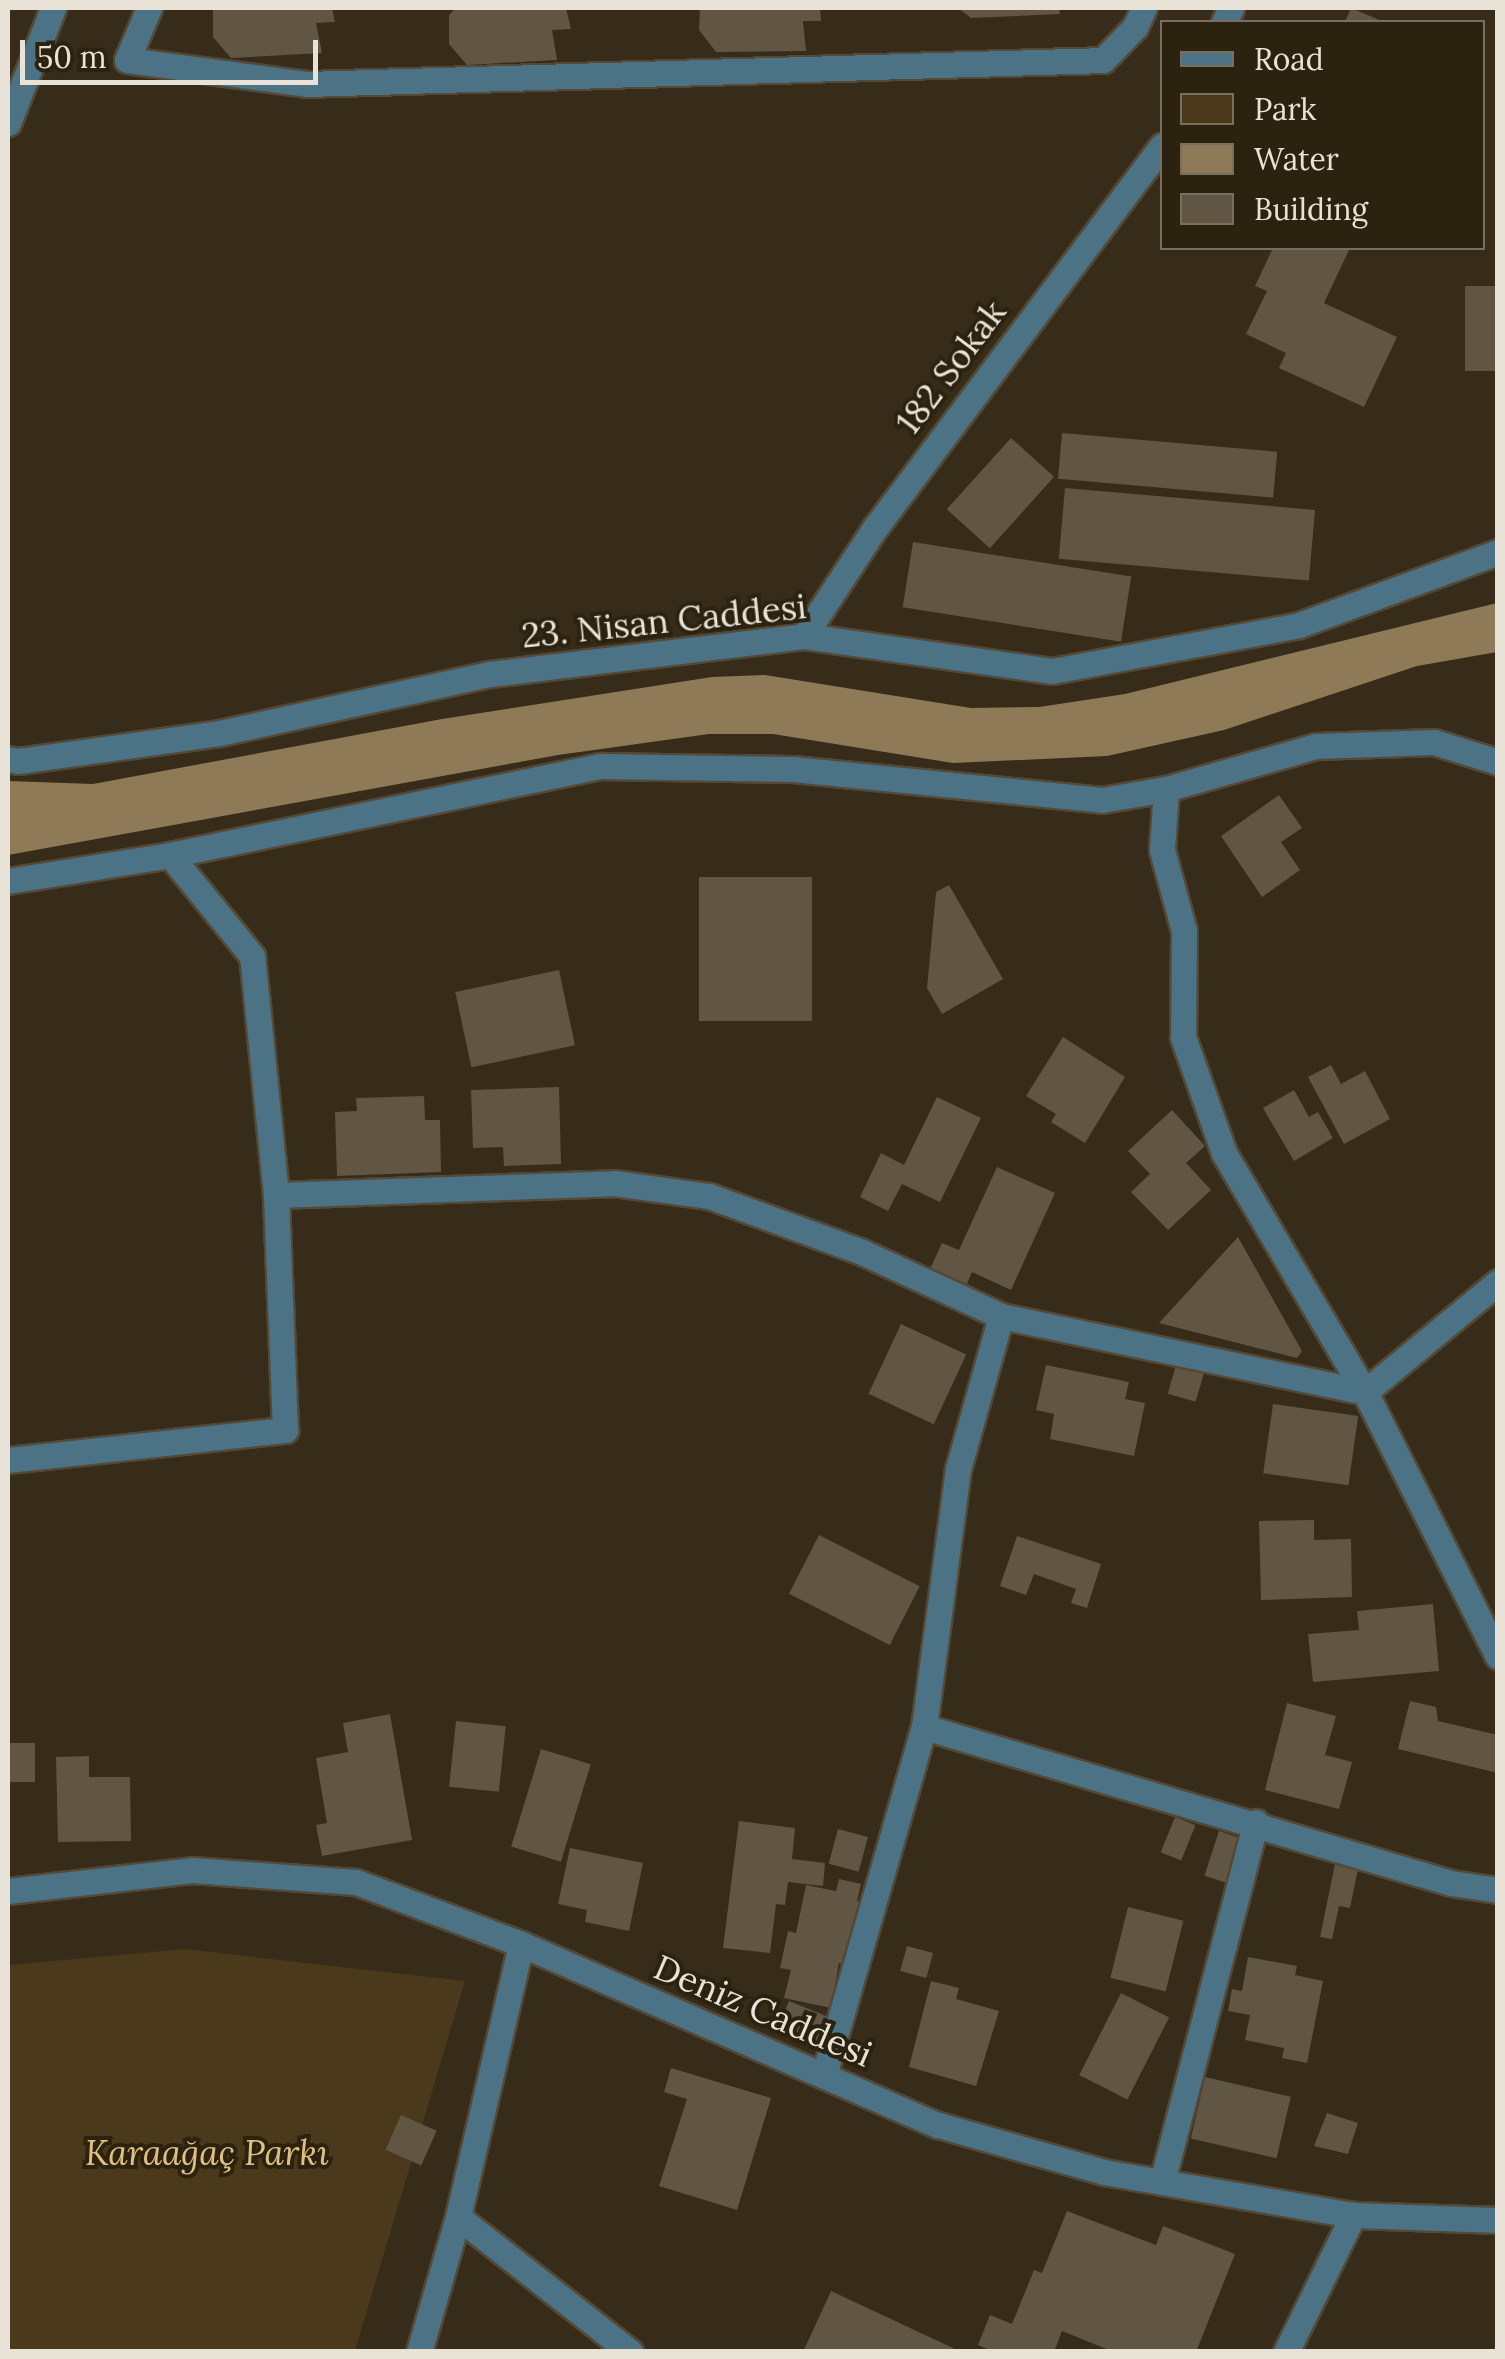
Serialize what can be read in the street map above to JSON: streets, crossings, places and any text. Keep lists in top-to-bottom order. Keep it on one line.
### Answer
{"streets":{"street":["182 Sokak","23. Nisan Caddesi","Deniz Caddesi"]},"crossings":[["182 Sokak","23. Nisan Caddesi"]],"parks":["Karaağaç Parkı"],"legend":["Road","Park","Water","Building"],"scale_bar":"50 m"}
